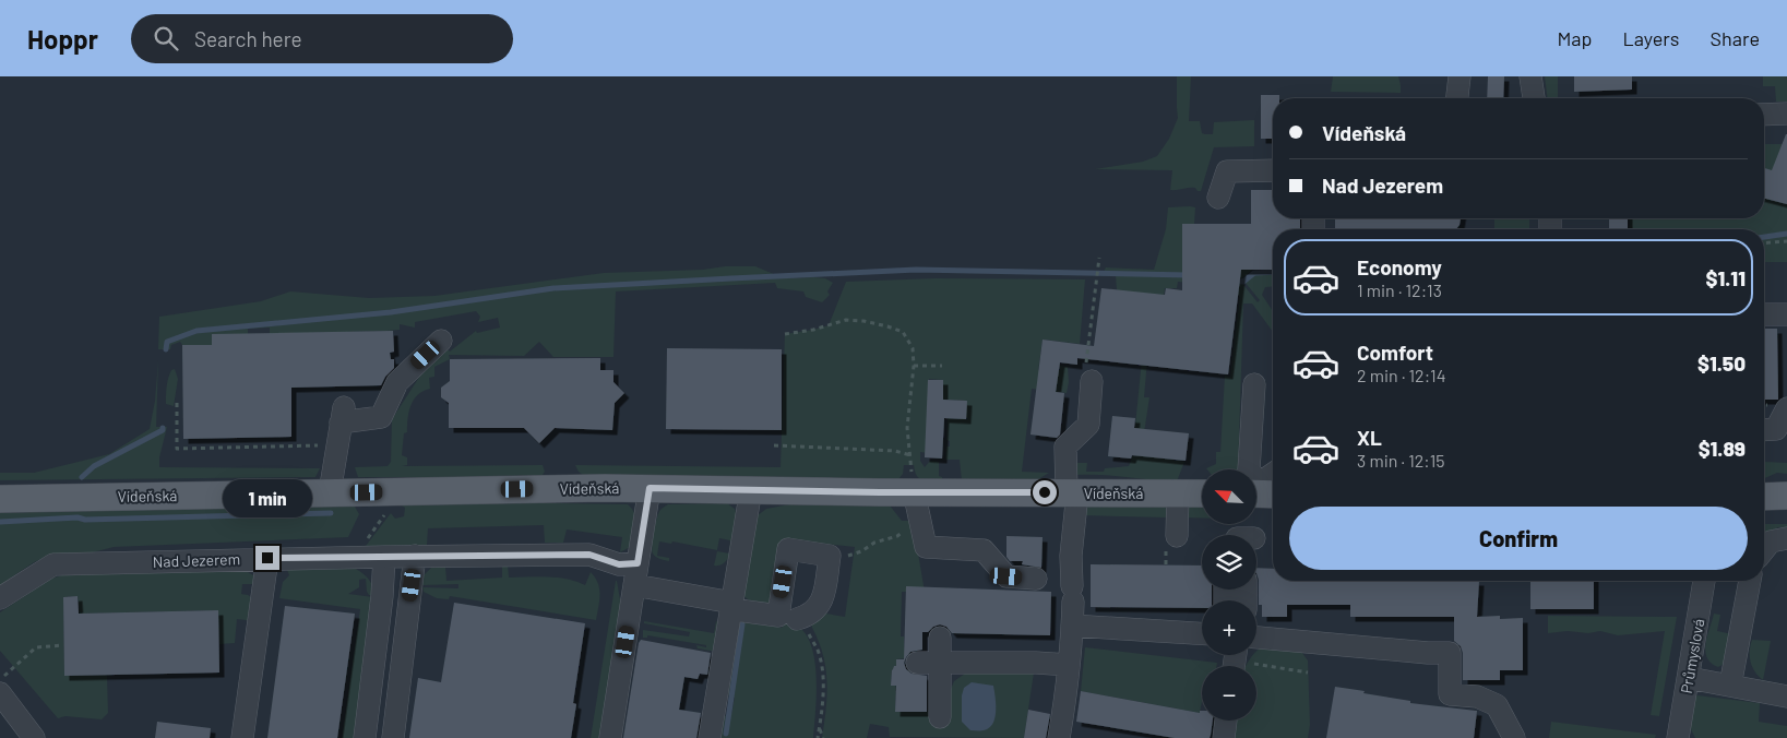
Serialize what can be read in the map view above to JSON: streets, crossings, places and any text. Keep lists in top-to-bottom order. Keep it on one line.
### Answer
{"streets":{"main road":["Vídeňská"],"street":["Nad Jezerem","Průmyslová"]},"north":"top left","page":{"header":"Hoppr","search":"Search here","nav":["Map","Layers","Share"],"banner":["Vídeňská","Nad Jezerem"],"list":[{"name":"Economy","note":"1 min · 12:13","value":"$1.11"},{"name":"Comfort","note":"2 min · 12:14","value":"$1.50"},{"name":"XL","note":"3 min · 12:15","value":"$1.89"}],"map_buttons":["+","−"],"bubble":"1 min","buttons":"Confirm"}}
